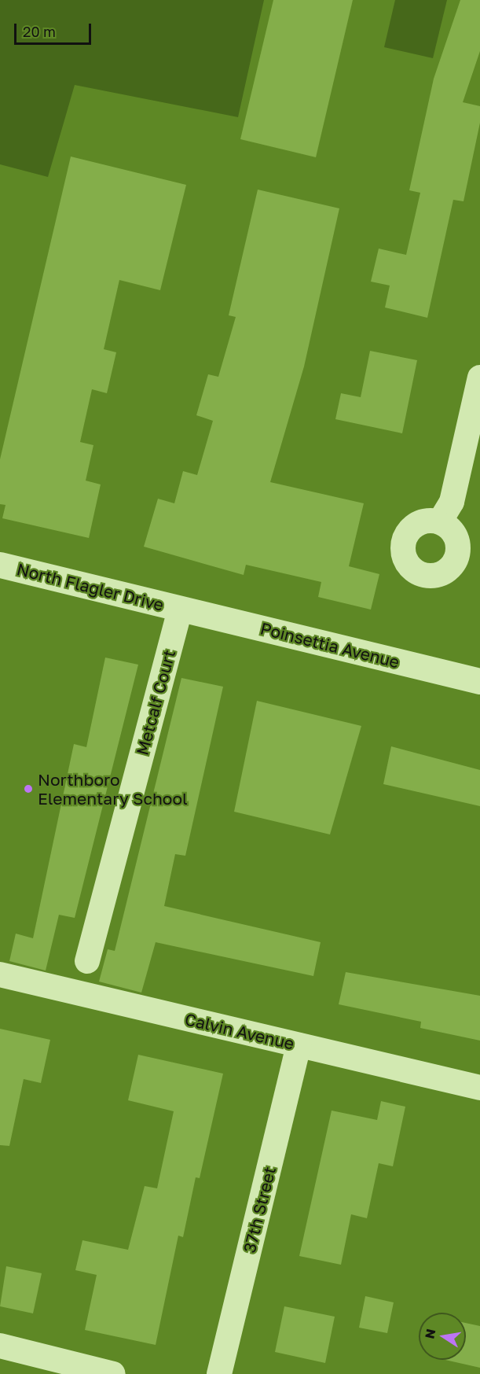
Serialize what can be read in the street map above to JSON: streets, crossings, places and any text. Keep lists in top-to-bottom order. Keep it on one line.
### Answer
{"streets":{"street":["North Flagler Drive","Poinsettia Avenue","Metcalf Court","Calvin Avenue","37th Street"]},"crossings":[["North Flagler Drive","Poinsettia Avenue"],["North Flagler Drive","Metcalf Court"],["Poinsettia Avenue","Metcalf Court"],["Calvin Avenue","37th Street"]],"places":["Northboro Elementary School"],"scale_bar":"20 m","north":"left"}
